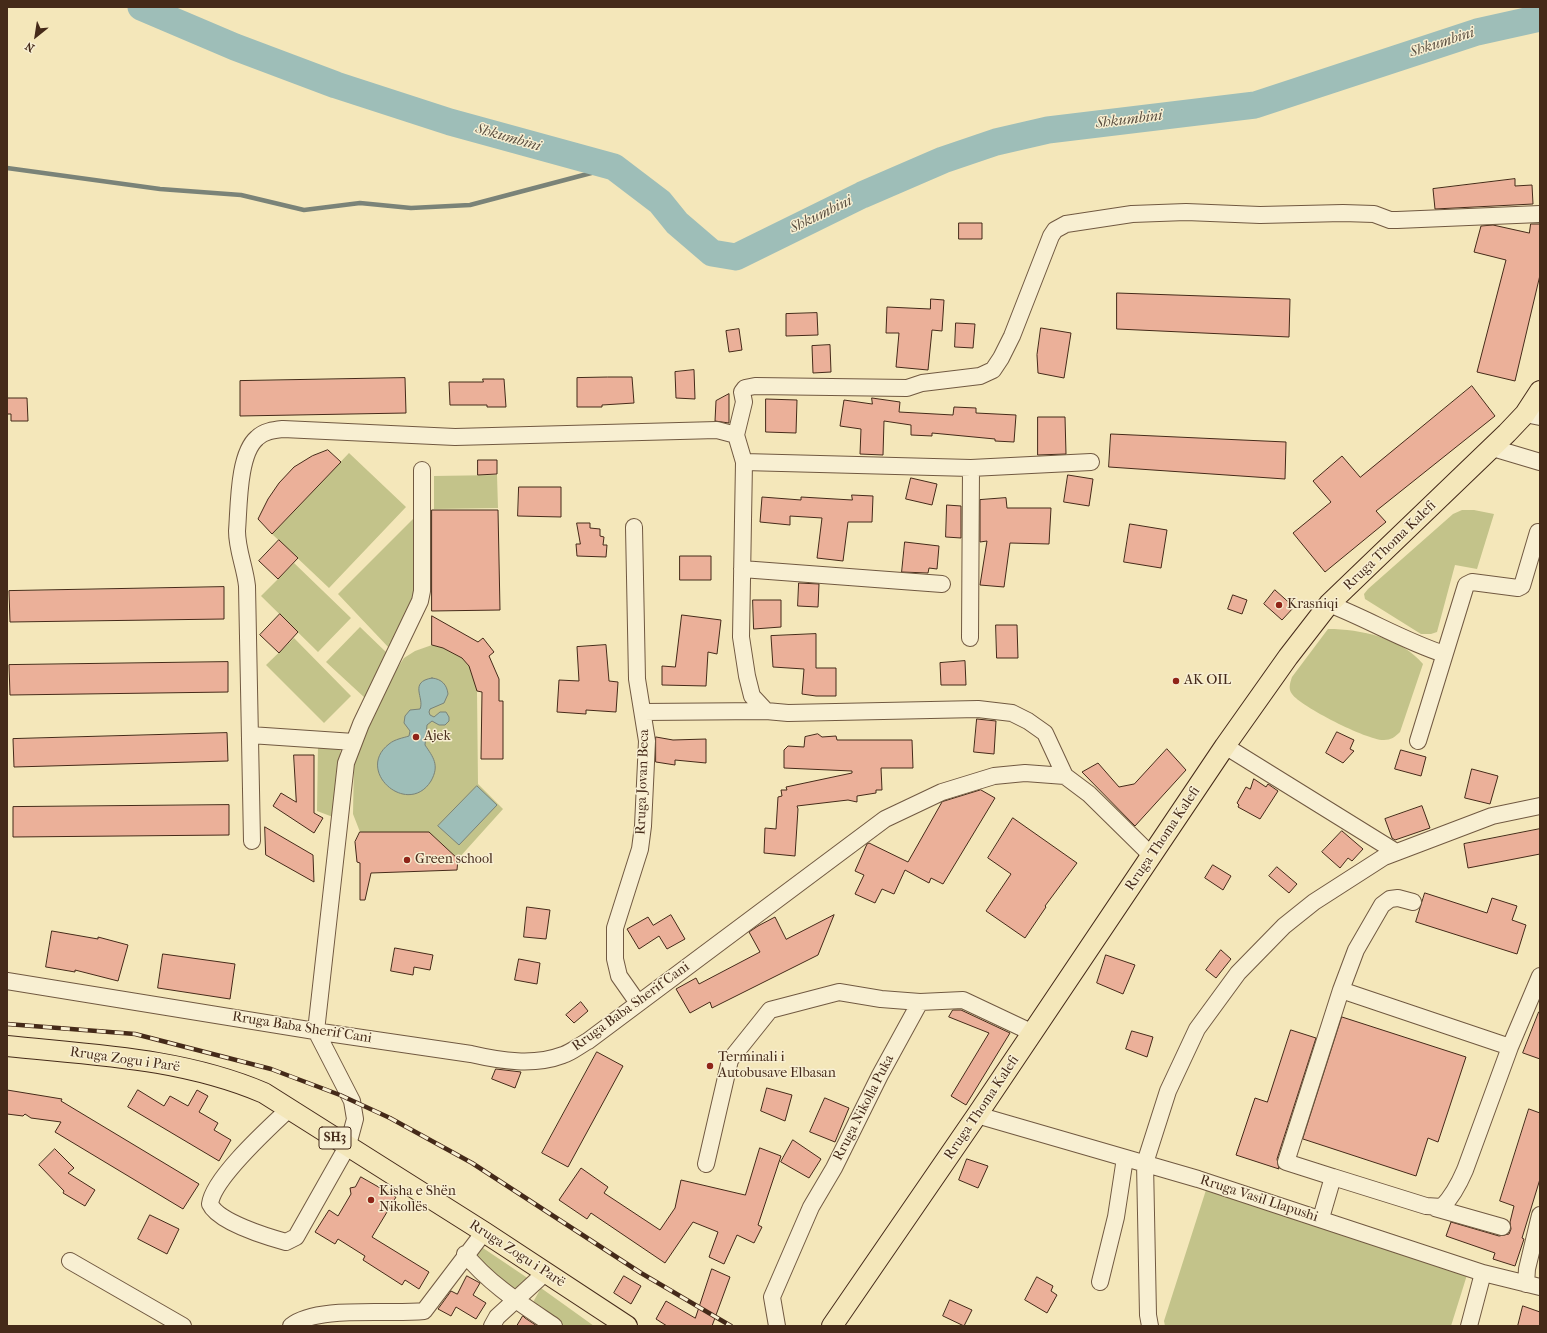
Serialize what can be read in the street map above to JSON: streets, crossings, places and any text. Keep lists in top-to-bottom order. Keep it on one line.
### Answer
{"streets":{"main road":["Rruga Thoma Kalefi","Rruga Zogu i Parë","SH3"],"street":["Rruga Jovan Beca","Rruga Baba Sherif Cani","Rruga Nikolla Puka","Rruga Vasil Llapushi"]},"crossings":[["Rruga Thoma Kalefi","Rruga Vasil Llapushi"],["Rruga Jovan Beca","Rruga Baba Sherif Cani"]],"water":["Shkumbini"],"places":["Krasniqi","AK OIL","Ajek","Green school","Terminali i Autobusave Elbasan","Kisha e Shën Nikollës"],"north":"bottom left"}
